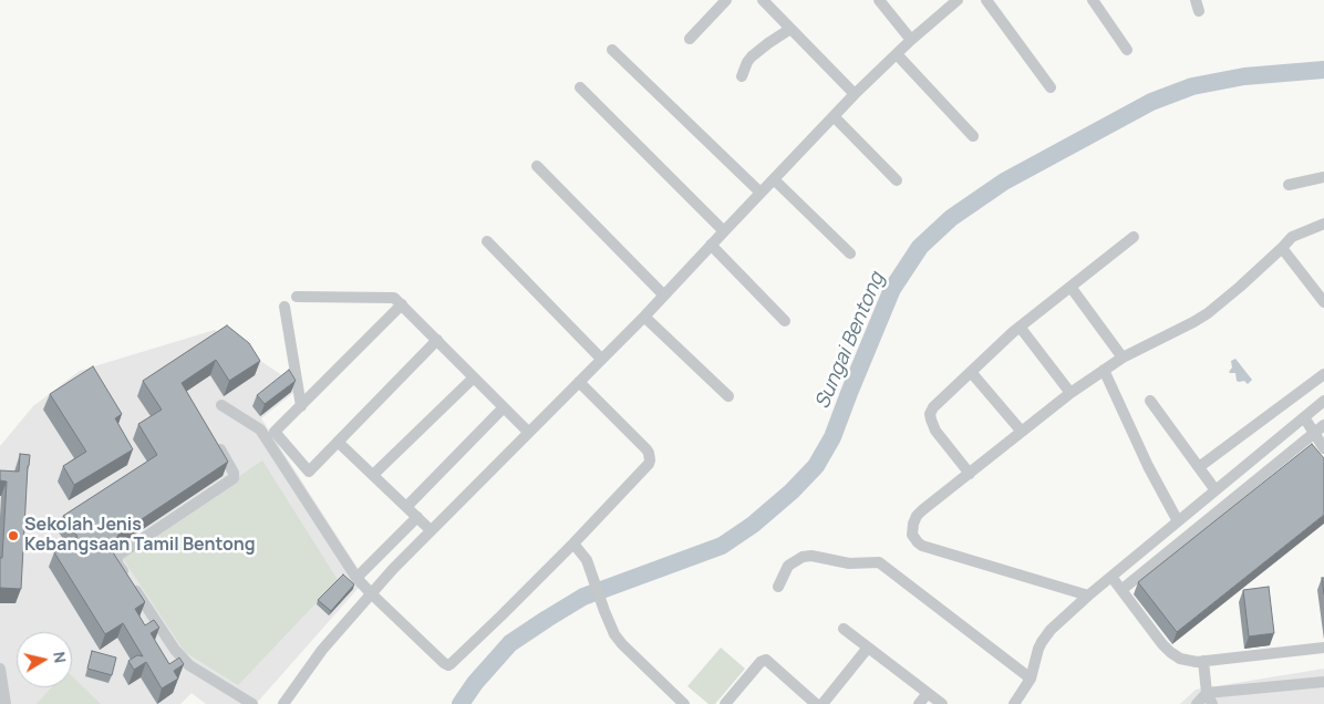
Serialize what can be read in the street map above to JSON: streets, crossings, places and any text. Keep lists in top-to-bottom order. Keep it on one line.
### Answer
{"water":["Sungai Bentong"],"places":["Sekolah Jenis Kebangsaan Tamil Bentong"],"north":"right"}
